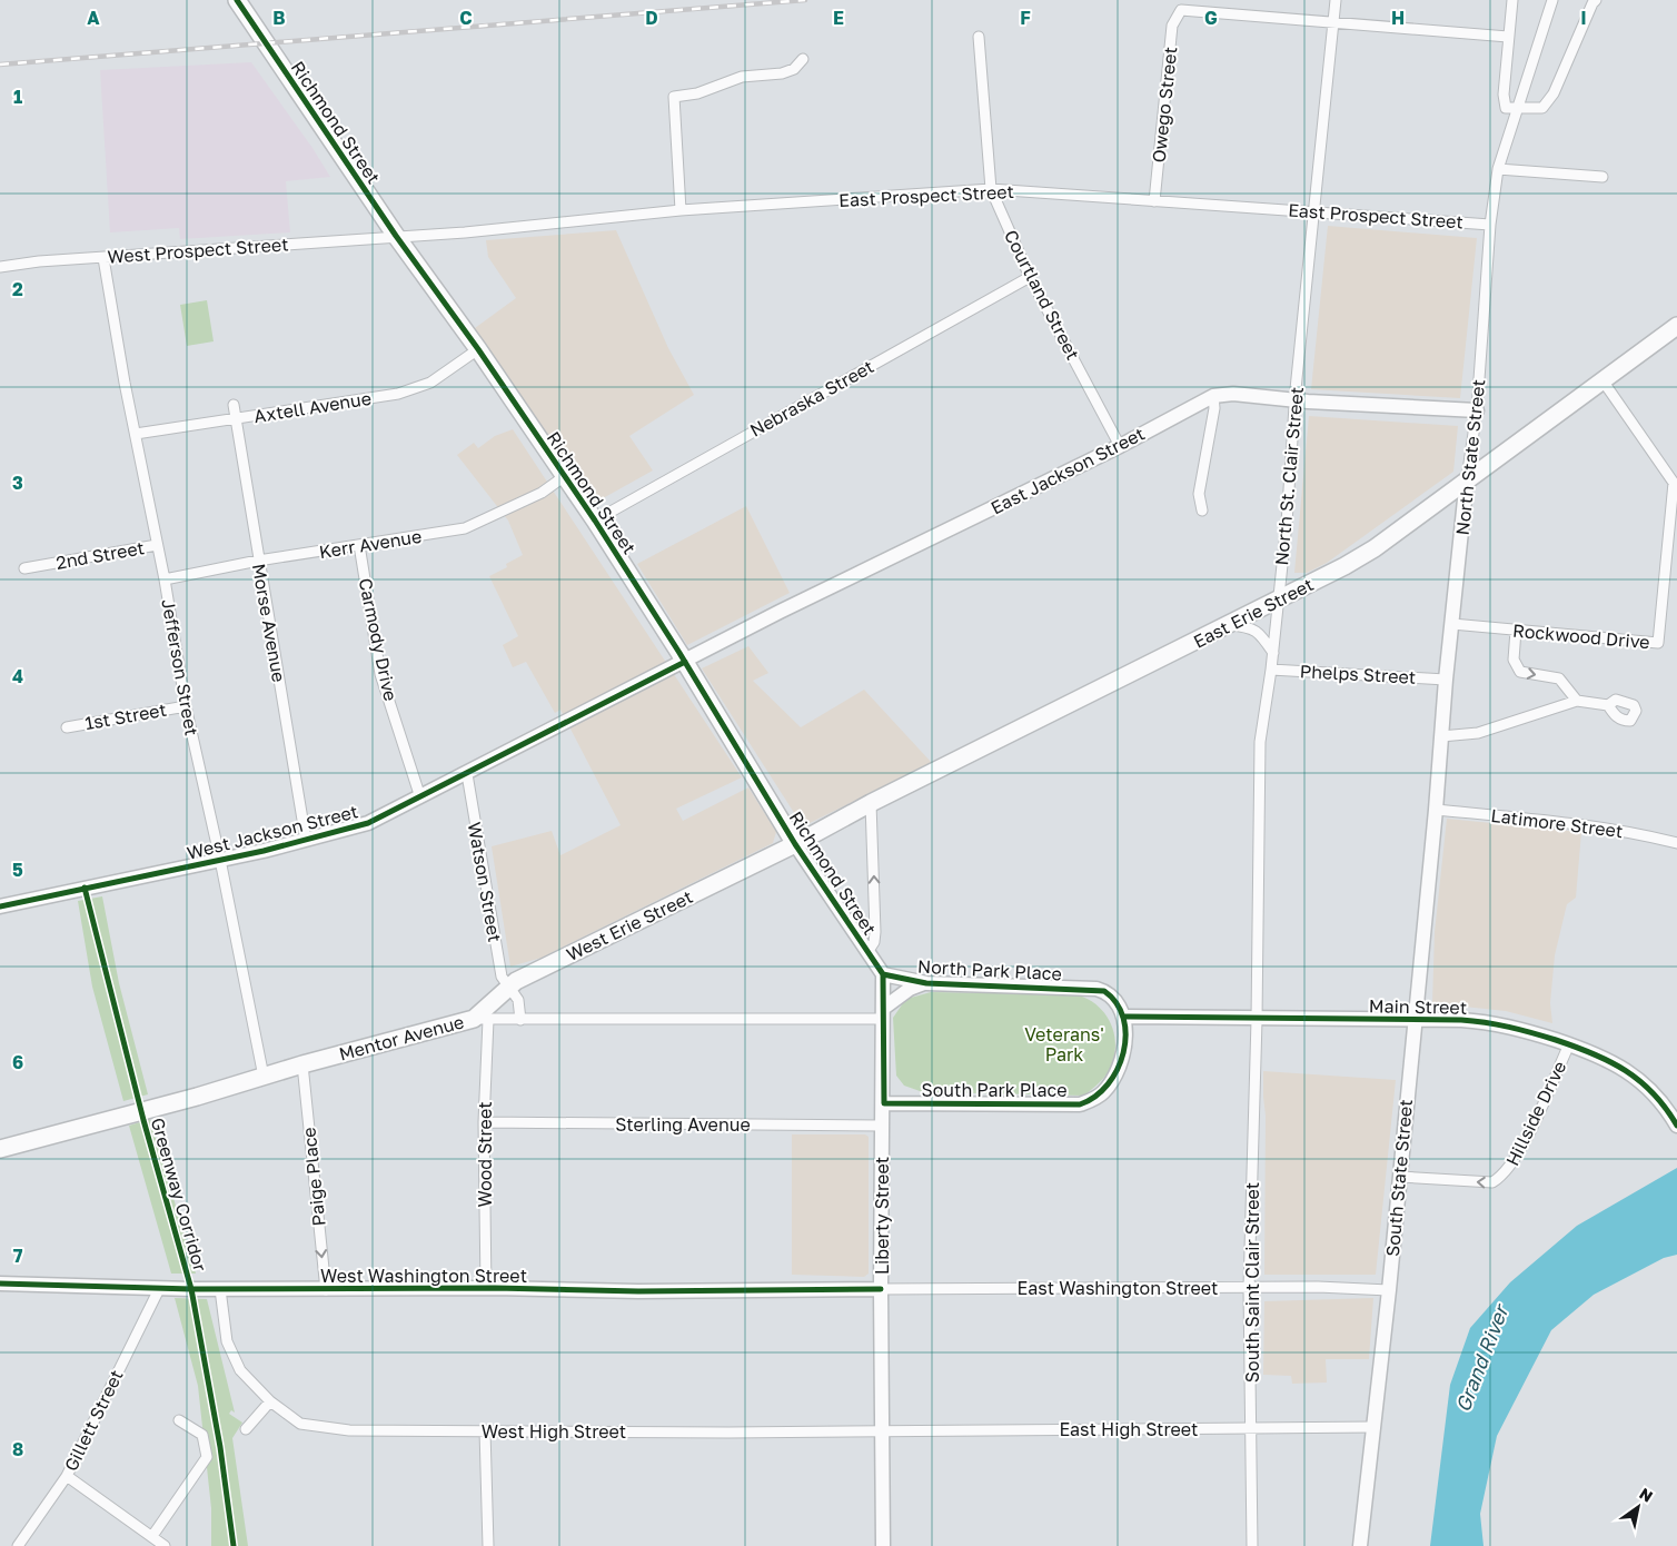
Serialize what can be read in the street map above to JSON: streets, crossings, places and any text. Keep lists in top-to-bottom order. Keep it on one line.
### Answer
{"streets":{"main road":["Richmond Street","East Erie Street","West Erie Street","Mentor Avenue"],"street":["Owego Street","East Prospect Street","West Prospect Street","Courtland Street","Nebraska Street","Axtell Avenue","North State Street","East Jackson Street","North St. Clair Street","Kerr Avenue","2nd Street","Morse Avenue","Rockwood Drive","Carmody Drive","Jefferson Street","Phelps Street","1st Street","Latimore Street","West Jackson Street","Watson Street","North Park Place","Main Street","South Park Place","Hillside Drive","Sterling Avenue","Wood Street","Paige Place","South State Street","Liberty Street","West Washington Street","South Saint Clair Street","East Washington Street","Gillett Street","East High Street","West High Street"],"cycle path":["Greenway Corridor"]},"crossings":[["Owego Street","East Prospect Street"],["Owego Street","North St. Clair Street"],["Richmond Street","East Prospect Street"],["Richmond Street","West Prospect Street"],["Richmond Street","Nebraska Street"],["Richmond Street","Axtell Avenue"],["Richmond Street","East Jackson Street"],["Richmond Street","Kerr Avenue"],["Richmond Street","East Erie Street"],["Richmond Street","West Jackson Street"],["Richmond Street","West Erie Street"],["Richmond Street","North Park Place"],["East Prospect Street","West Prospect Street"],["East Prospect Street","Courtland Street"],["East Prospect Street","North State Street"],["East Prospect Street","North St. Clair Street"],["West Prospect Street","Jefferson Street"],["Courtland Street","Nebraska Street"],["Courtland Street","East Jackson Street"],["Axtell Avenue","Morse Avenue"],["Axtell Avenue","Jefferson Street"],["North State Street","East Jackson Street"],["North State Street","East Erie Street"],["North State Street","Rockwood Drive"],["North State Street","Phelps Street"],["North State Street","Latimore Street"],["North State Street","South State Street"],["East Jackson Street","North St. Clair Street"],["East Jackson Street","West Jackson Street"],["North St. Clair Street","East Erie Street"],["North St. Clair Street","Phelps Street"],["North St. Clair Street","Main Street"],["North St. Clair Street","South Saint Clair Street"],["Kerr Avenue","Morse Avenue"],["Kerr Avenue","Carmody Drive"],["Kerr Avenue","Jefferson Street"],["2nd Street","Jefferson Street"],["East Erie Street","Rockwood Drive"],["East Erie Street","West Erie Street"],["Morse Avenue","West Jackson Street"],["Carmody Drive","West Jackson Street"],["Jefferson Street","1st Street"],["Jefferson Street","West Jackson Street"],["Jefferson Street","Mentor Avenue"],["Latimore Street","South State Street"],["West Jackson Street","Watson Street"],["Watson Street","West Erie Street"],["Watson Street","Mentor Avenue"],["West Erie Street","Mentor Avenue"],["West Erie Street","Wood Street"],["North Park Place","Main Street"],["North Park Place","Mentor Avenue"],["North Park Place","South Park Place"],["North Park Place","Liberty Street"],["Main Street","South Park Place"],["Main Street","Hillside Drive"],["Main Street","South State Street"],["Main Street","South Saint Clair Street"],["Mentor Avenue","Wood Street"],["Mentor Avenue","Paige Place"],["Mentor Avenue","Liberty Street"],["South Park Place","Liberty Street"],["Hillside Drive","South State Street"],["Sterling Avenue","Wood Street"],["Sterling Avenue","Liberty Street"],["Wood Street","West Washington Street"],["Paige Place","West Washington Street"],["South State Street","East Washington Street"],["South State Street","East High Street"],["Liberty Street","West Washington Street"],["Liberty Street","East Washington Street"],["Liberty Street","East High Street"],["Liberty Street","West High Street"],["West Washington Street","East Washington Street"],["West Washington Street","Gillett Street"],["West Washington Street","West High Street"],["South Saint Clair Street","East Washington Street"],["South Saint Clair Street","East High Street"],["East High Street","West High Street"]],"one_way":["Hillside Drive","Paige Place"],"water":["Grand River"],"parks":["Veterans' Park"],"north":"top right","grid":{"columns":["A","B","C","D","E","F","G","H","I"],"rows":["1","2","3","4","5","6","7","8"]}}
